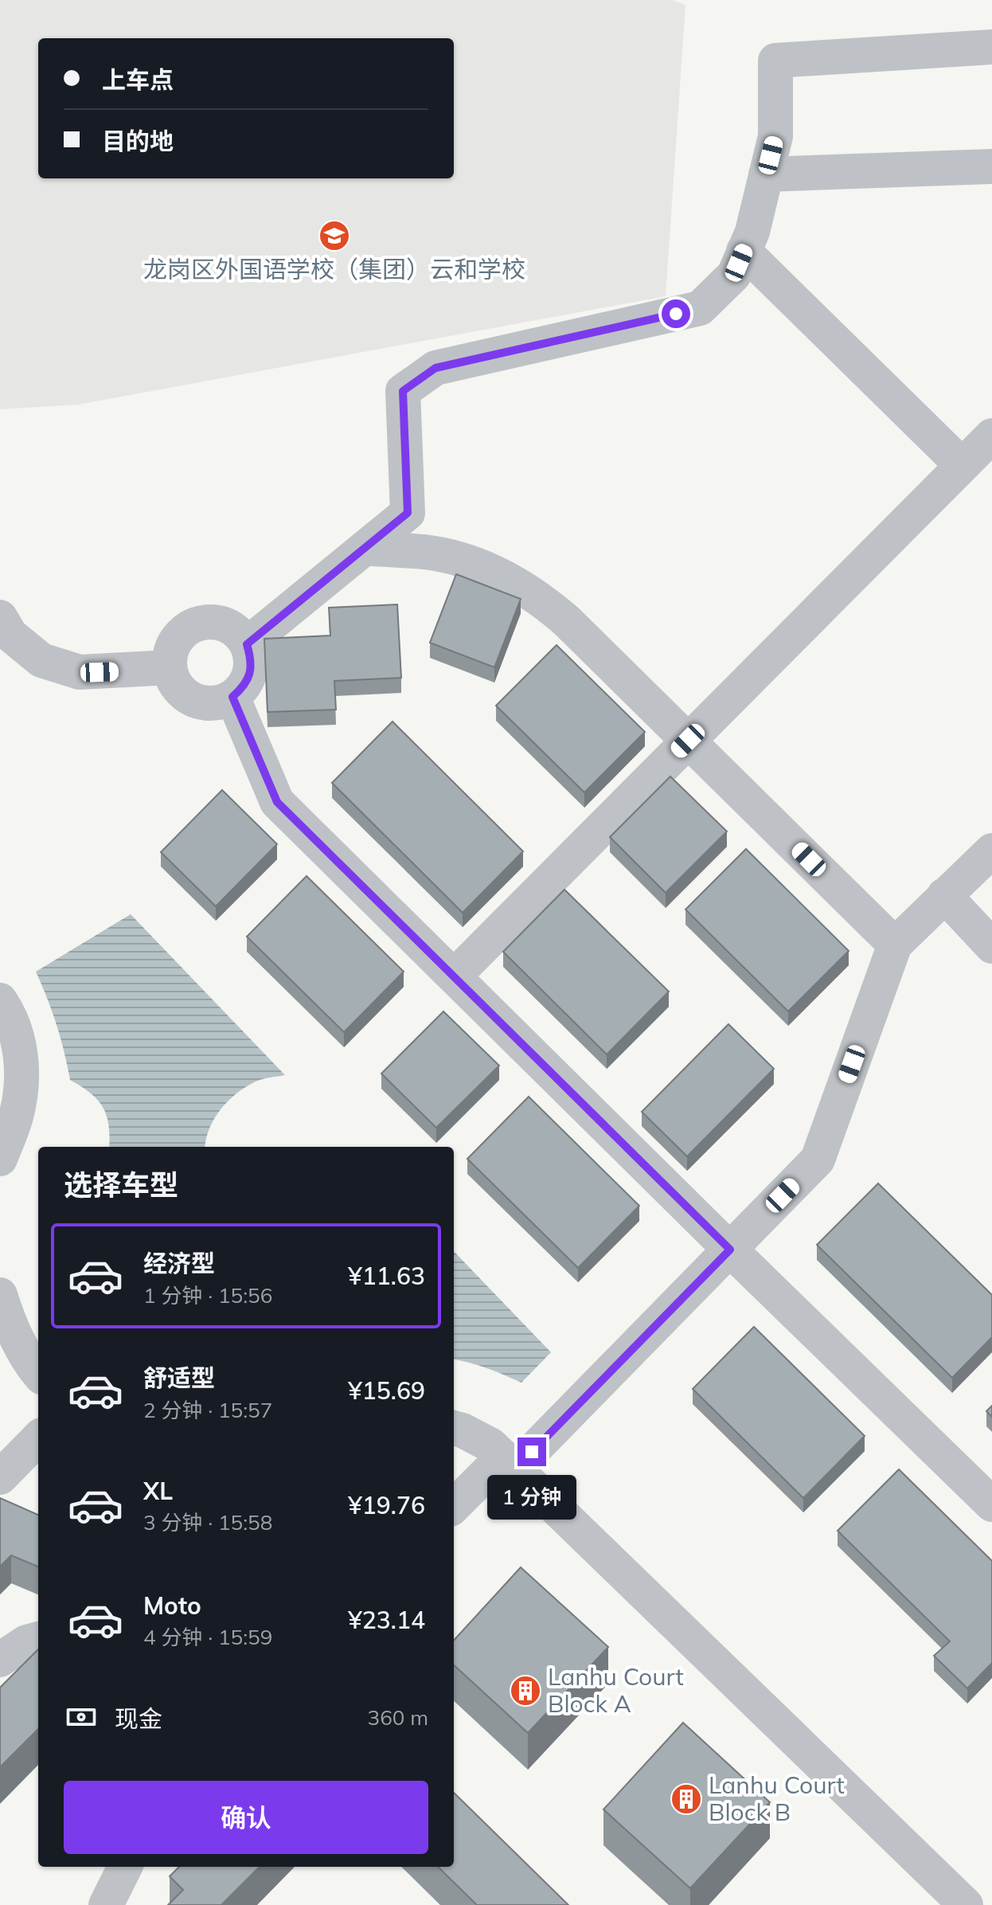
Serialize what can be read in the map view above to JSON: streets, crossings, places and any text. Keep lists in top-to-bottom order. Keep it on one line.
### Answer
{"places":{"school or university":["龙岗区外国语学校（集团）云和学校"],"building":["Lanhu Court Block A","Lanhu Court Block B"]},"page":{"banner":["上车点","目的地"],"heading":"选择车型","list":[{"name":"经济型","note":"1 分钟 · 15:56","value":"¥11.63"},{"name":"舒适型","note":"2 分钟 · 15:57","value":"¥15.69"},{"name":"XL","note":"3 分钟 · 15:58","value":"¥19.76"},{"name":"Moto","note":"4 分钟 · 15:59","value":"¥23.14"}],"bubble":"1 分钟","pay":["现金","360 m"],"buttons":"确认"}}
